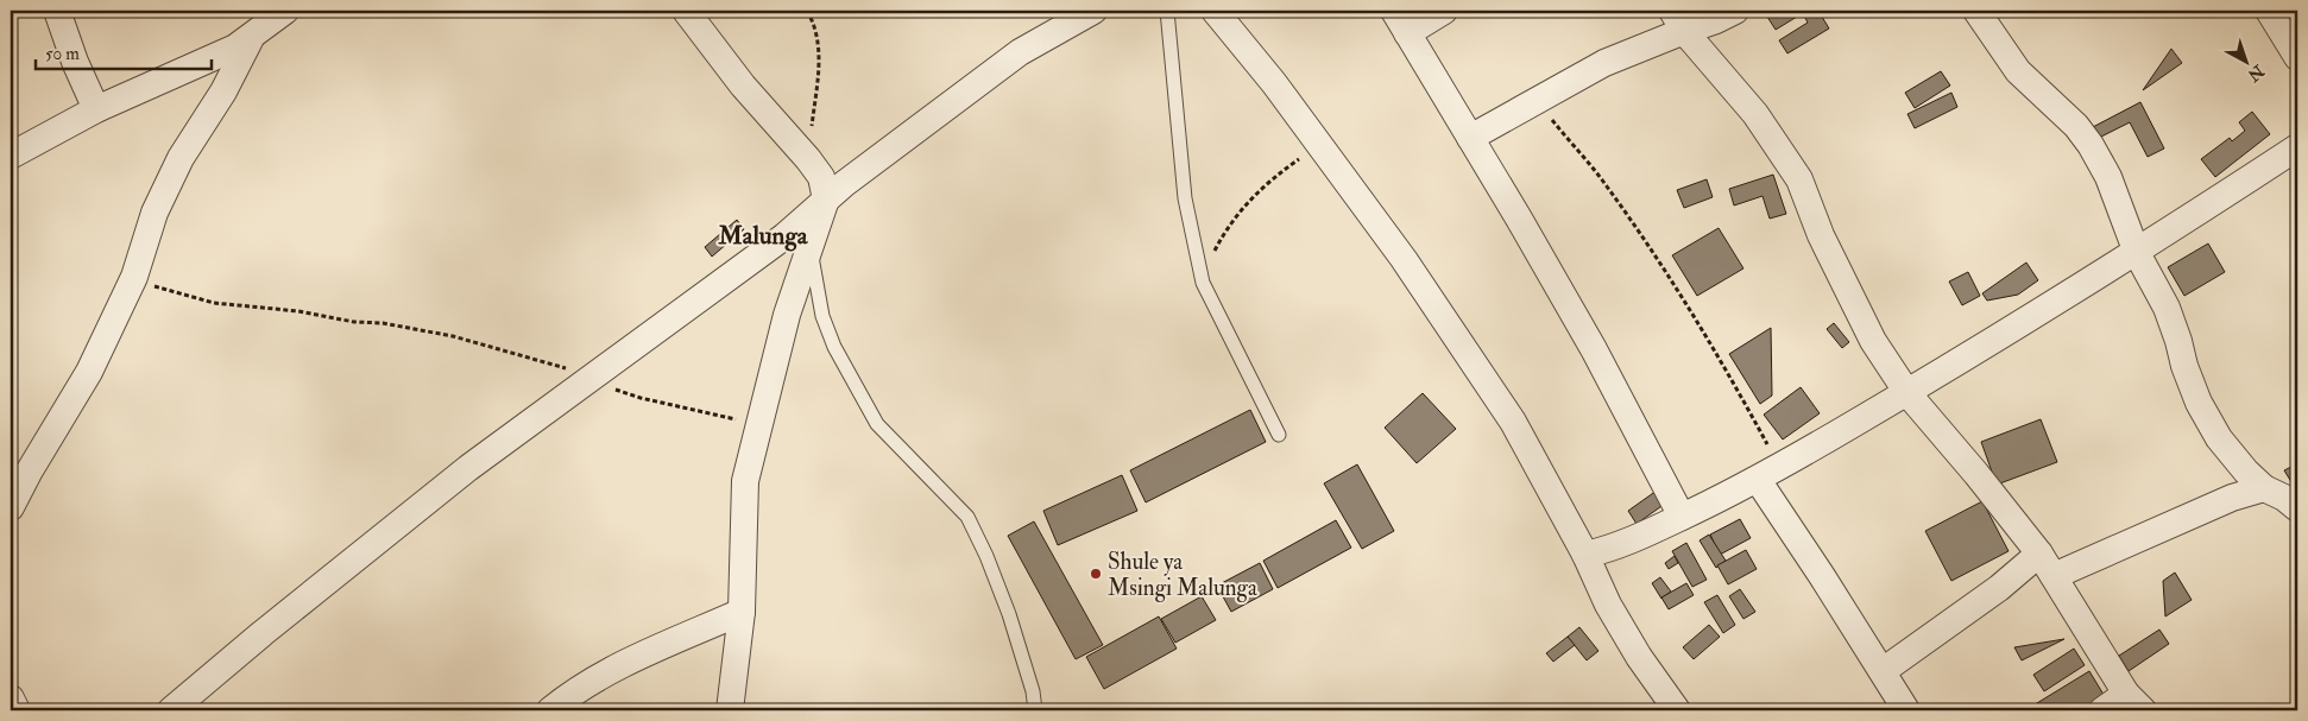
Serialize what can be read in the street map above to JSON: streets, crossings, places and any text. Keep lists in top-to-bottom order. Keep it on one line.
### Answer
{"districts":["Malunga"],"places":["Shule ya Msingi Malunga"],"scale_bar":"50 m","north":"bottom right"}
